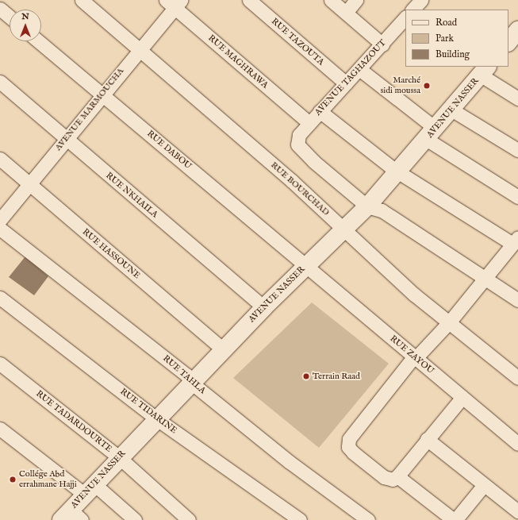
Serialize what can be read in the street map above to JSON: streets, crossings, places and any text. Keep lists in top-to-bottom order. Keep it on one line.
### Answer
{"streets":{"street":["RUE TAZOUTA","RUE MAGHRAWA","AVENUE TAGHAZOUT","AVENUE NASSER","AVENUE MARMOUCHA","RUE DABOU","RUE BOURCHAD","RUE NKHAILA","RUE HASSOUNE","RUE ZAYOU","RUE TAHLA","RUE TIDARINE","RUE TADARDOURTE"]},"crossings":[["RUE TAZOUTA","AVENUE TAGHAZOUT"],["RUE MAGHRAWA","AVENUE TAGHAZOUT"],["RUE MAGHRAWA","AVENUE MARMOUCHA"],["AVENUE TAGHAZOUT","AVENUE NASSER"],["AVENUE NASSER","RUE DABOU"],["AVENUE NASSER","RUE BOURCHAD"],["AVENUE NASSER","RUE NKHAILA"],["AVENUE NASSER","RUE HASSOUNE"],["AVENUE NASSER","RUE ZAYOU"],["AVENUE NASSER","RUE TAHLA"],["AVENUE NASSER","RUE TIDARINE"],["AVENUE NASSER","RUE TADARDOURTE"],["AVENUE MARMOUCHA","RUE DABOU"],["AVENUE MARMOUCHA","RUE BOURCHAD"],["AVENUE MARMOUCHA","RUE NKHAILA"],["AVENUE MARMOUCHA","RUE HASSOUNE"],["RUE DABOU","RUE ZAYOU"]],"places":["Marché sidi moussa","Terrain Raad","Collége Abd errahmane Hajji"],"legend":["Road","Park","Building"],"north":"top"}
